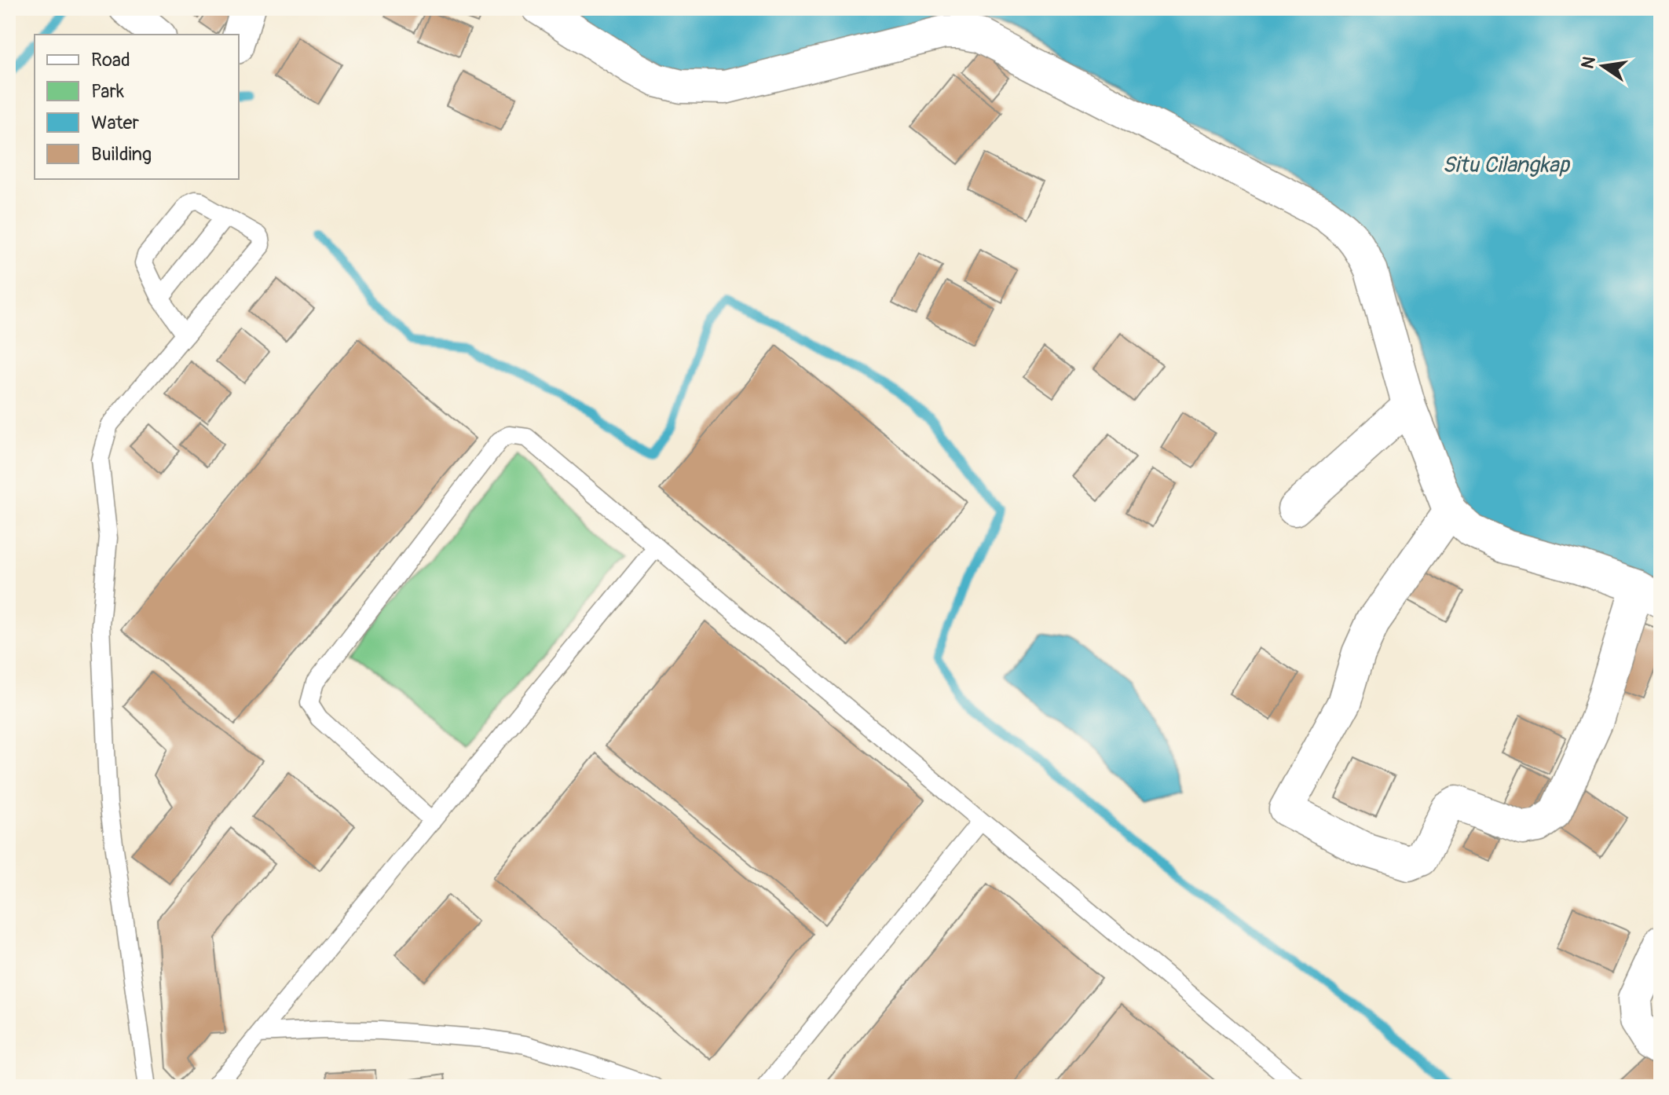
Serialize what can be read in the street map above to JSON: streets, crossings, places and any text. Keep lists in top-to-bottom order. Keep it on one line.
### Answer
{"water":["Situ Cilangkap"],"legend":["Road","Park","Water","Building"],"north":"left"}
